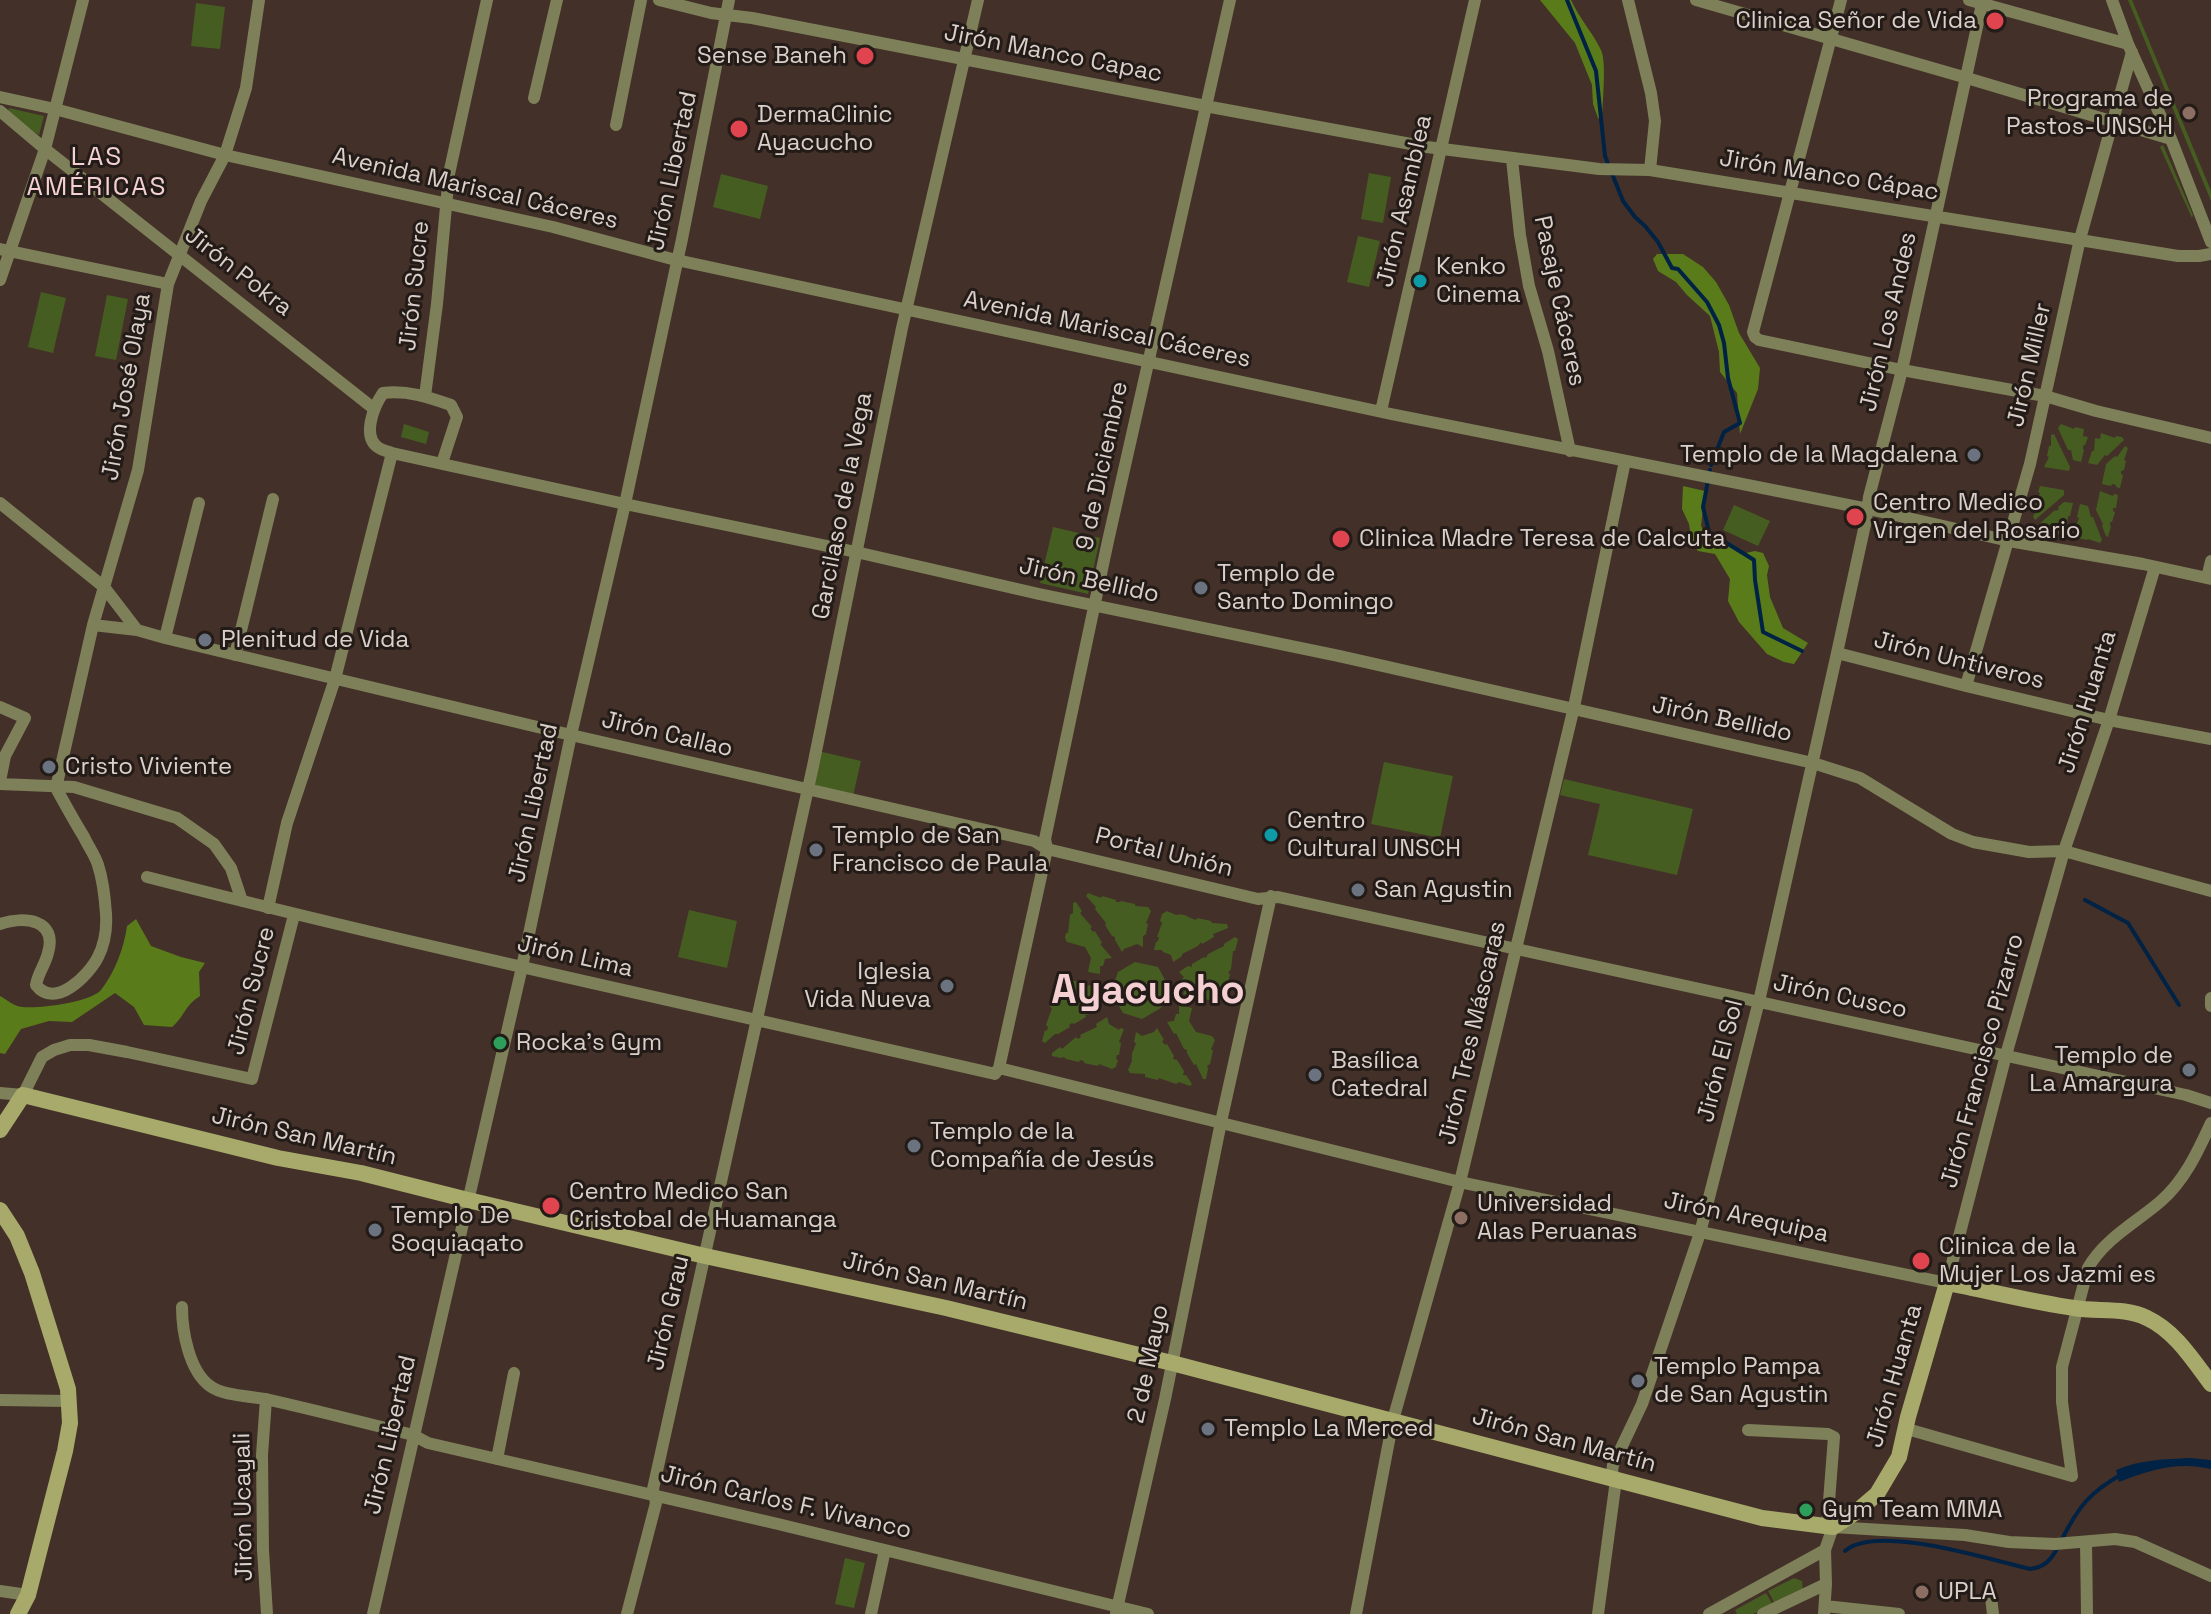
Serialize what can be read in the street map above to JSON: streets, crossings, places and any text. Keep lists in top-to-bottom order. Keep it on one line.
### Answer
{"streets":{"street":["Jirón Manco Capac","Jirón Libertad","Jirón Manco Cápac","Avenida Mariscal Cáceres","Jirón Asamblea","Jirón Pokra","Jirón Sucre","Pasaje Cáceres","Jirón Los Andes","Jirón Miller","Jirón José Olaya","9 de Diciembre","Garcilaso de la Vega","Jirón Bellido","Jirón Untiveros","Jirón Huanta","Jirón Callao","Portal Unión","Jirón Lima","Jirón Cusco","Jirón Tres Máscaras","Jirón El Sol","Jirón Francisco Pizarro","Jirón San Martín","Jirón Arequipa","Jirón Grau","2 de Mayo","Jirón Carlos F. Vivanco","Jirón Ucayali"]},"crossings":[["Jirón Manco Capac","Jirón Libertad"],["Jirón Manco Capac","Jirón Manco Cápac"],["Jirón Manco Capac","Jirón Asamblea"],["Jirón Manco Capac","9 de Diciembre"],["Jirón Manco Capac","Garcilaso de la Vega"],["Jirón Libertad","Avenida Mariscal Cáceres"],["Jirón Libertad","Jirón Bellido"],["Jirón Libertad","Jirón Callao"],["Jirón Libertad","Jirón Lima"],["Jirón Libertad","Jirón San Martín"],["Jirón Libertad","Jirón Carlos F. Vivanco"],["Jirón Libertad","Jirón Ucayali"],["Jirón Manco Cápac","Jirón Asamblea"],["Jirón Manco Cápac","Pasaje Cáceres"],["Jirón Manco Cápac","Jirón Los Andes"],["Jirón Manco Cápac","Jirón Miller"],["Avenida Mariscal Cáceres","Jirón Asamblea"],["Avenida Mariscal Cáceres","Jirón Sucre"],["Avenida Mariscal Cáceres","Pasaje Cáceres"],["Avenida Mariscal Cáceres","Jirón Los Andes"],["Avenida Mariscal Cáceres","Jirón Miller"],["Avenida Mariscal Cáceres","Jirón José Olaya"],["Avenida Mariscal Cáceres","9 de Diciembre"],["Avenida Mariscal Cáceres","Garcilaso de la Vega"],["Avenida Mariscal Cáceres","Jirón Huanta"],["Avenida Mariscal Cáceres","Jirón Tres Máscaras"],["Avenida Mariscal Cáceres","Jirón El Sol"],["Jirón Pokra","Jirón Sucre"],["Jirón Pokra","Jirón José Olaya"],["Jirón Pokra","Jirón Bellido"],["Jirón Sucre","Jirón Bellido"],["Jirón Sucre","Jirón Callao"],["Jirón Sucre","Jirón Lima"],["Jirón Sucre","Jirón San Martín"],["Jirón Los Andes","Jirón El Sol"],["Jirón Miller","Jirón Untiveros"],["Jirón José Olaya","Jirón Callao"],["9 de Diciembre","Jirón Bellido"],["9 de Diciembre","Jirón Callao"],["9 de Diciembre","Portal Unión"],["9 de Diciembre","Jirón Lima"],["Garcilaso de la Vega","Jirón Bellido"],["Garcilaso de la Vega","Jirón Callao"],["Garcilaso de la Vega","Jirón Lima"],["Garcilaso de la Vega","Jirón Grau"],["Jirón Bellido","Jirón Huanta"],["Jirón Bellido","Jirón Tres Máscaras"],["Jirón Bellido","Jirón El Sol"],["Jirón Bellido","Jirón Francisco Pizarro"],["Jirón Untiveros","Jirón Huanta"],["Jirón Untiveros","Jirón El Sol"],["Jirón Huanta","Jirón Francisco Pizarro"],["Jirón Huanta","Jirón San Martín"],["Jirón Huanta","Jirón Arequipa"],["Jirón Callao","Portal Unión"],["Portal Unión","Jirón Cusco"],["Portal Unión","2 de Mayo"],["Jirón Lima","Jirón Arequipa"],["Jirón Lima","Jirón Grau"],["Jirón Lima","2 de Mayo"],["Jirón Cusco","Jirón Tres Máscaras"],["Jirón Cusco","Jirón El Sol"],["Jirón Cusco","Jirón Francisco Pizarro"],["Jirón Cusco","2 de Mayo"],["Jirón Tres Máscaras","Jirón San Martín"],["Jirón Tres Máscaras","Jirón Arequipa"],["Jirón El Sol","Jirón San Martín"],["Jirón El Sol","Jirón Arequipa"],["Jirón Francisco Pizarro","Jirón Arequipa"],["Jirón San Martín","Jirón Grau"],["Jirón San Martín","2 de Mayo"],["Jirón Arequipa","2 de Mayo"],["Jirón Grau","Jirón Carlos F. Vivanco"],["2 de Mayo","Jirón Carlos F. Vivanco"],["Jirón Carlos F. Vivanco","Jirón Ucayali"]],"districts":["LAS AMÉRICAS","Ayacucho"],"places":["Clinica Señor de Vida","Sense Baneh","Programa de Pastos-UNSCH","DermaClinic Ayacucho","Kenko Cinema","Templo de la Magdalena","Centro Medico Virgen del Rosario","Clinica Madre Teresa de Calcuta","Templo de Santo Domingo","Plenitud de Vida","Cristo Viviente","Centro Cultural UNSCH","Templo de San Francisco de Paula","San Agustin","Iglesia Vida Nueva","Rocka's Gym","Templo de La Amargura","Basílica Catedral","Templo de la Compañía de Jesús","Centro Medico San Cristobal de Huamanga","Universidad Alas Peruanas","Templo De Soquiaqato","Clinica de la Mujer Los Jazmi es","Templo Pampa de San Agustin","Templo La Merced","Gym Team MMA","UPLA"]}
